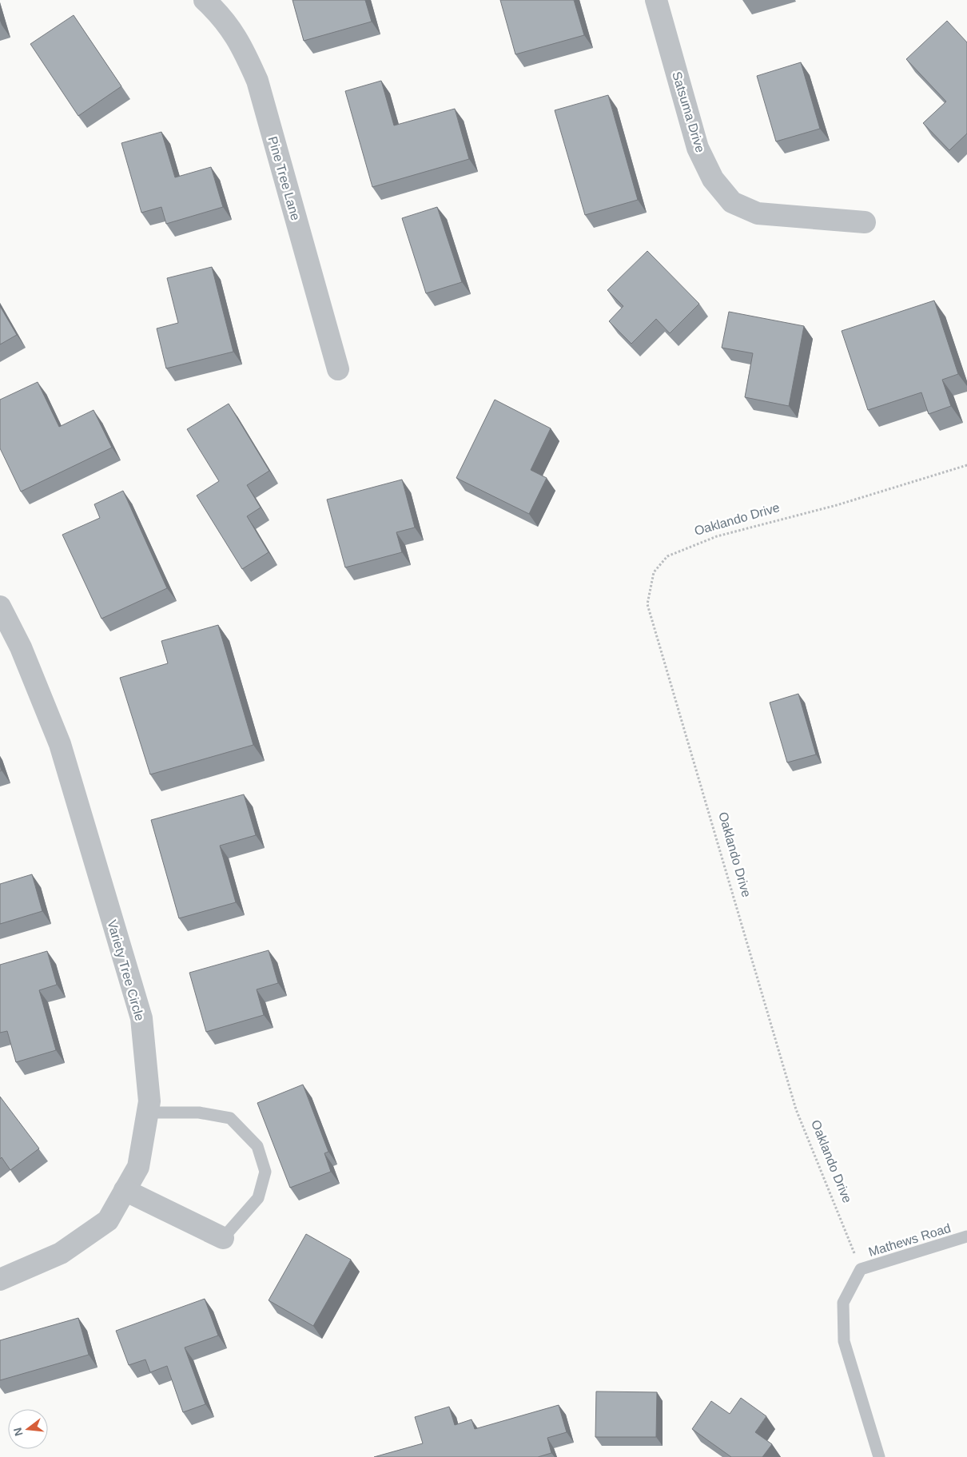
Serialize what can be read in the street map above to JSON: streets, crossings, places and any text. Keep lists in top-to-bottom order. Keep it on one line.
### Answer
{"streets":{"street":["Satsuma Drive","Pine Tree Lane","Variety Tree Circle"],"lane":["Mathews Road"],"path":["Oaklando Drive"]},"crossings":[["Oaklando Drive","Mathews Road"]],"north":"left"}
